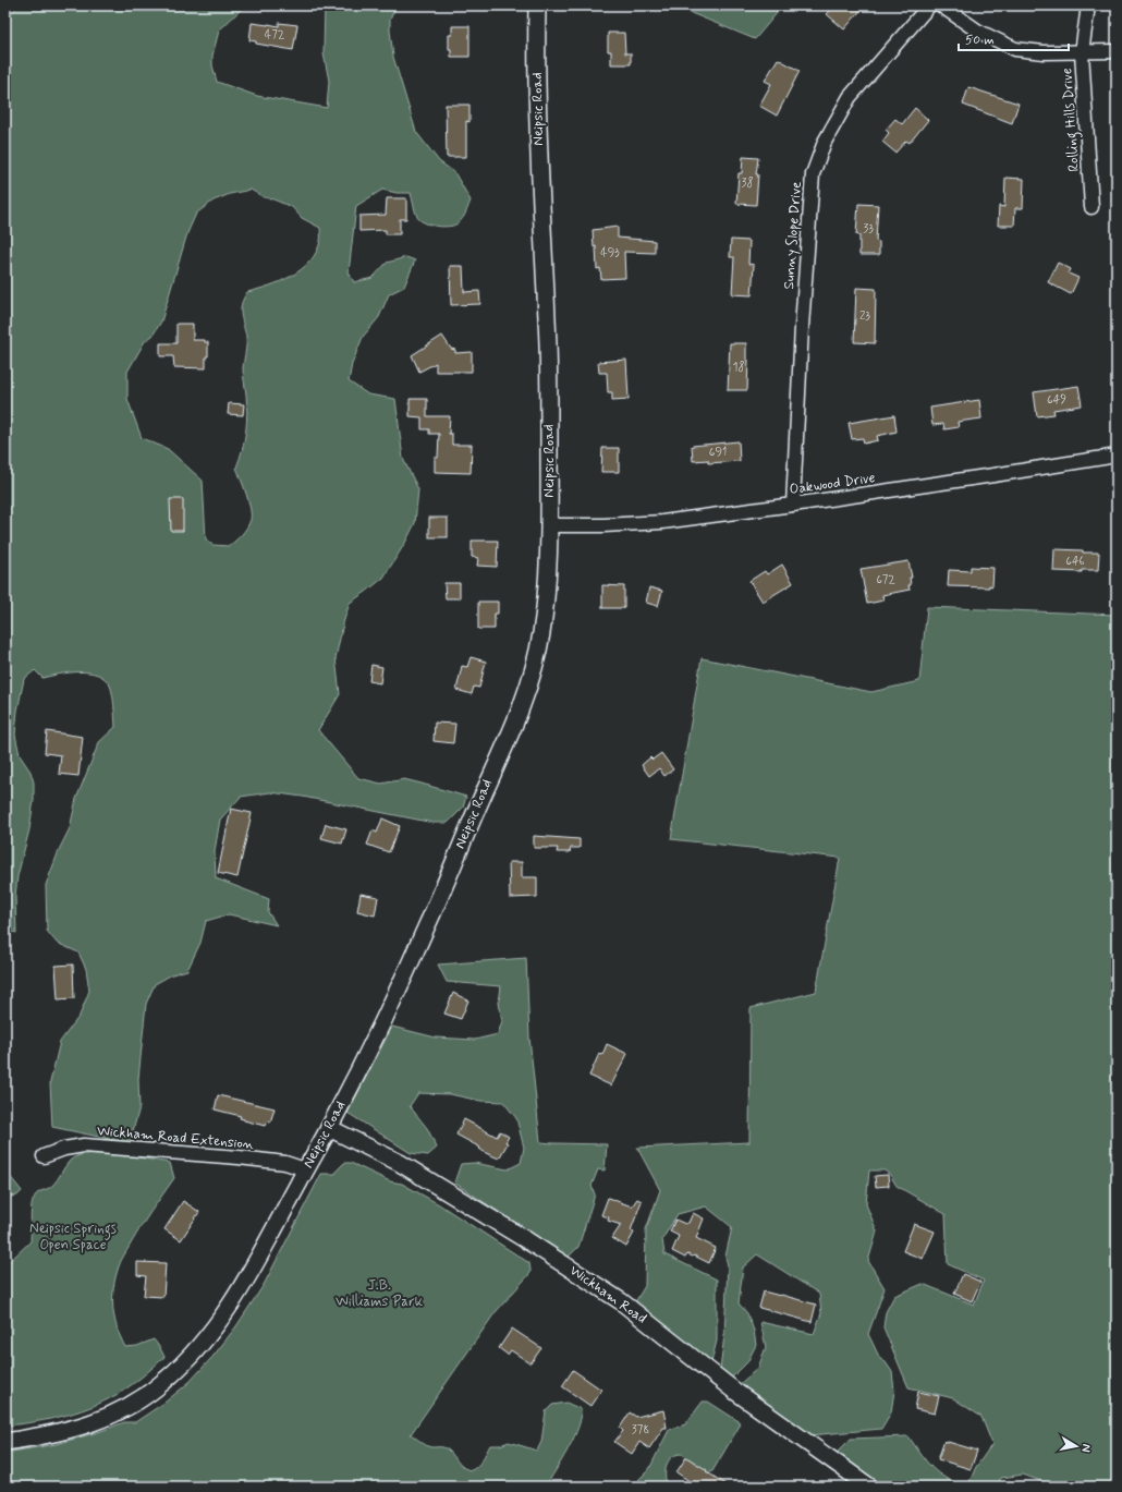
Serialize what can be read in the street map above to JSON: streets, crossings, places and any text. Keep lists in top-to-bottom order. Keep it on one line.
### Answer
{"streets":{"street":["Neipsic Road","Rolling Hills Drive","Sunny Slope Drive","Oakwood Drive","Wickham Road Extension","Wickham Road"]},"crossings":[["Neipsic Road","Oakwood Drive"],["Neipsic Road","Wickham Road Extension"],["Neipsic Road","Wickham Road"],["Sunny Slope Drive","Oakwood Drive"]],"parks":["Neipsic Springs Open Space","J.B. Williams Park"],"house_numbers":["472","38","33","493","23","18","649","691","646","672","378"],"scale_bar":"50 m","north":"right"}
